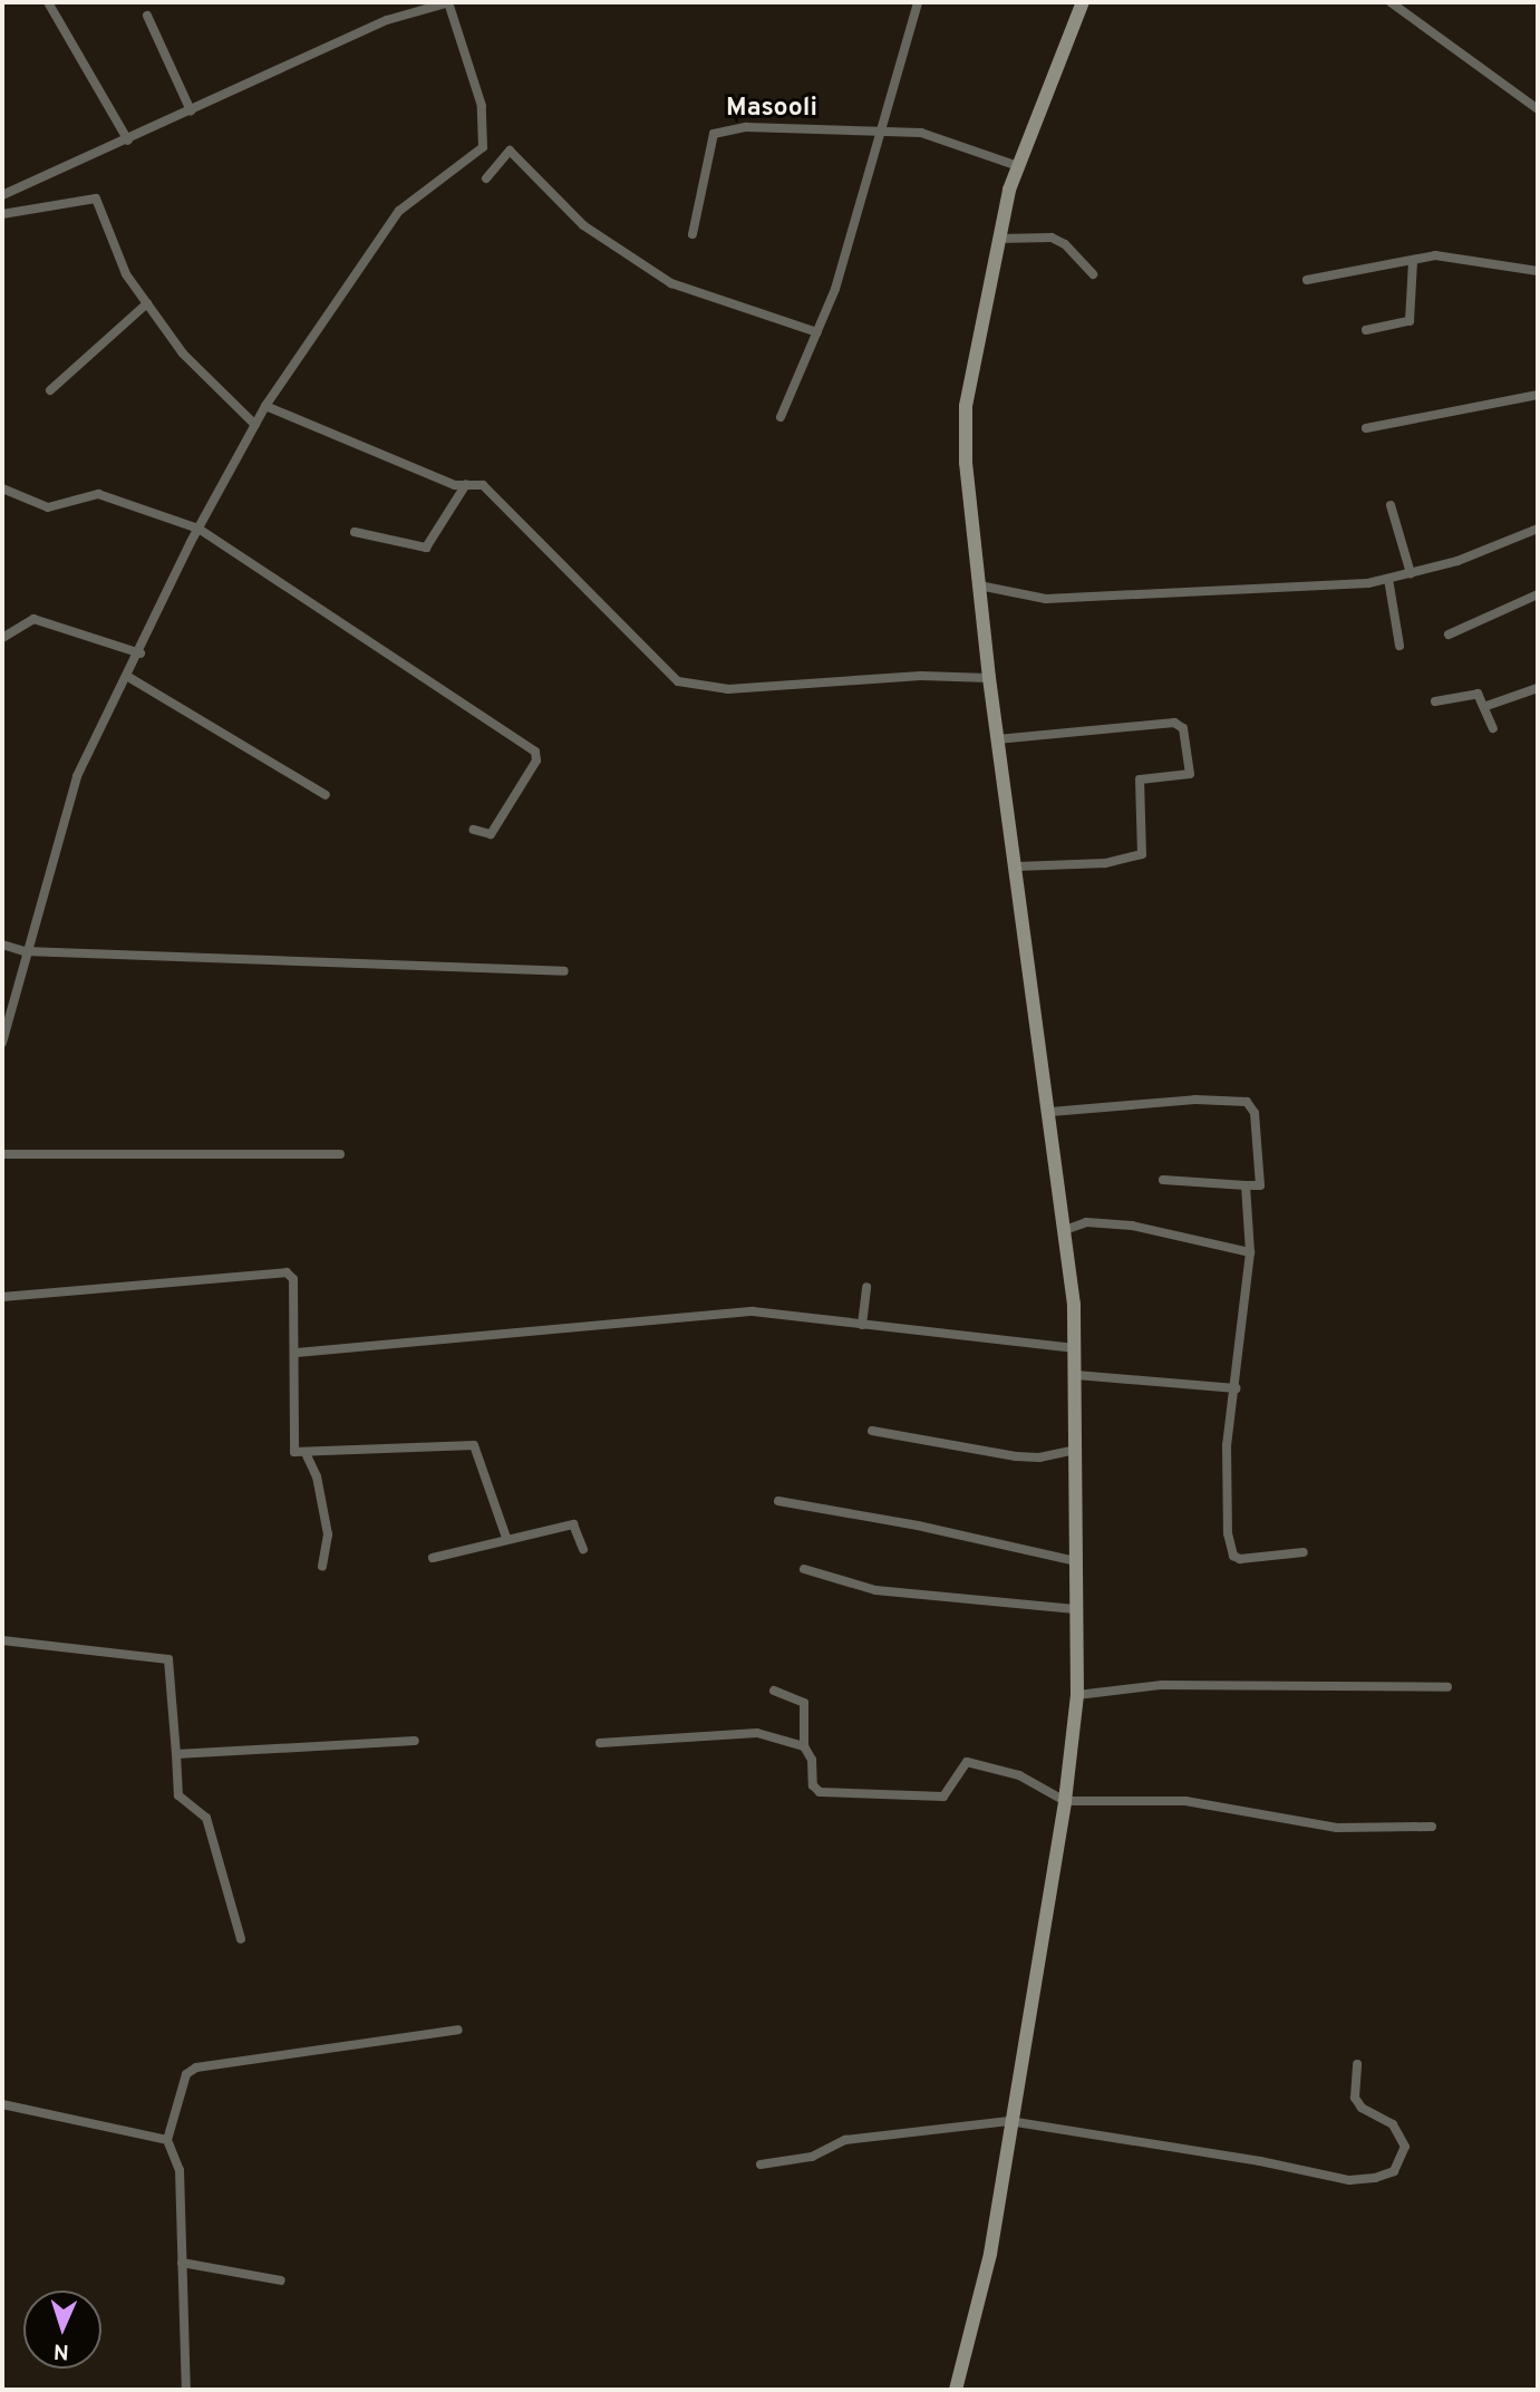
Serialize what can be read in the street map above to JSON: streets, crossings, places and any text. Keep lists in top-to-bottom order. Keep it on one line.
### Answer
{"districts":["Masooli"],"north":"bottom"}
